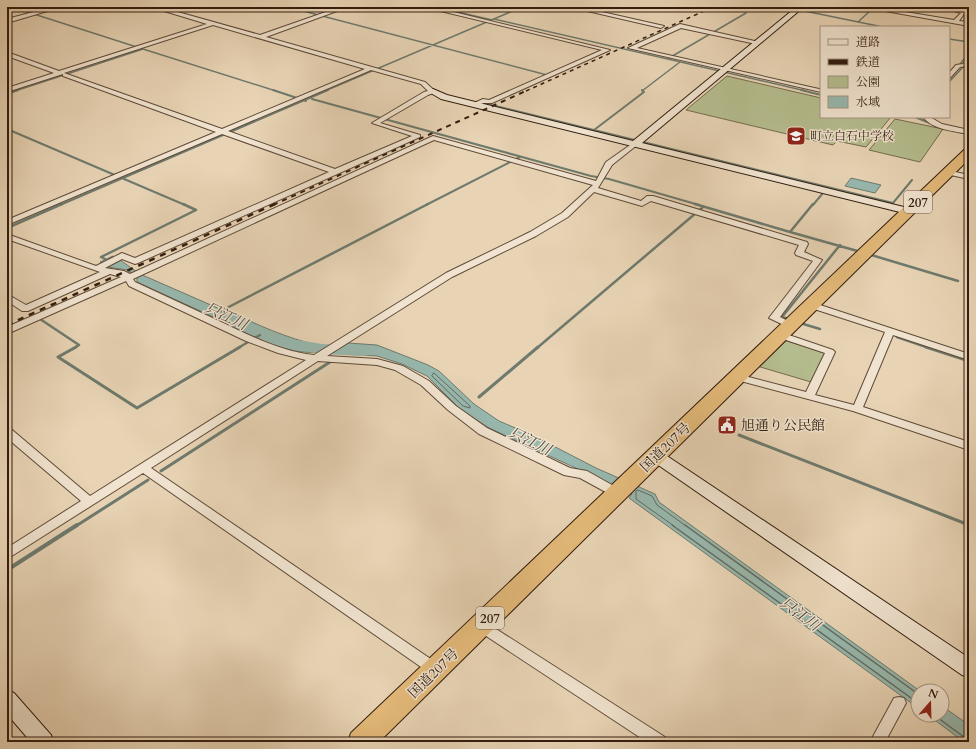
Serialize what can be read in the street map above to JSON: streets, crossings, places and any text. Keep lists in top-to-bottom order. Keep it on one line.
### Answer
{"streets":{"highway":["207","国道207号"]},"water":["只江川"],"places":{"school or university":["町立白石中学校"],"public building":["旭通り公民館"]},"legend":["道路","鉄道","公園","水域"],"north":"top"}
